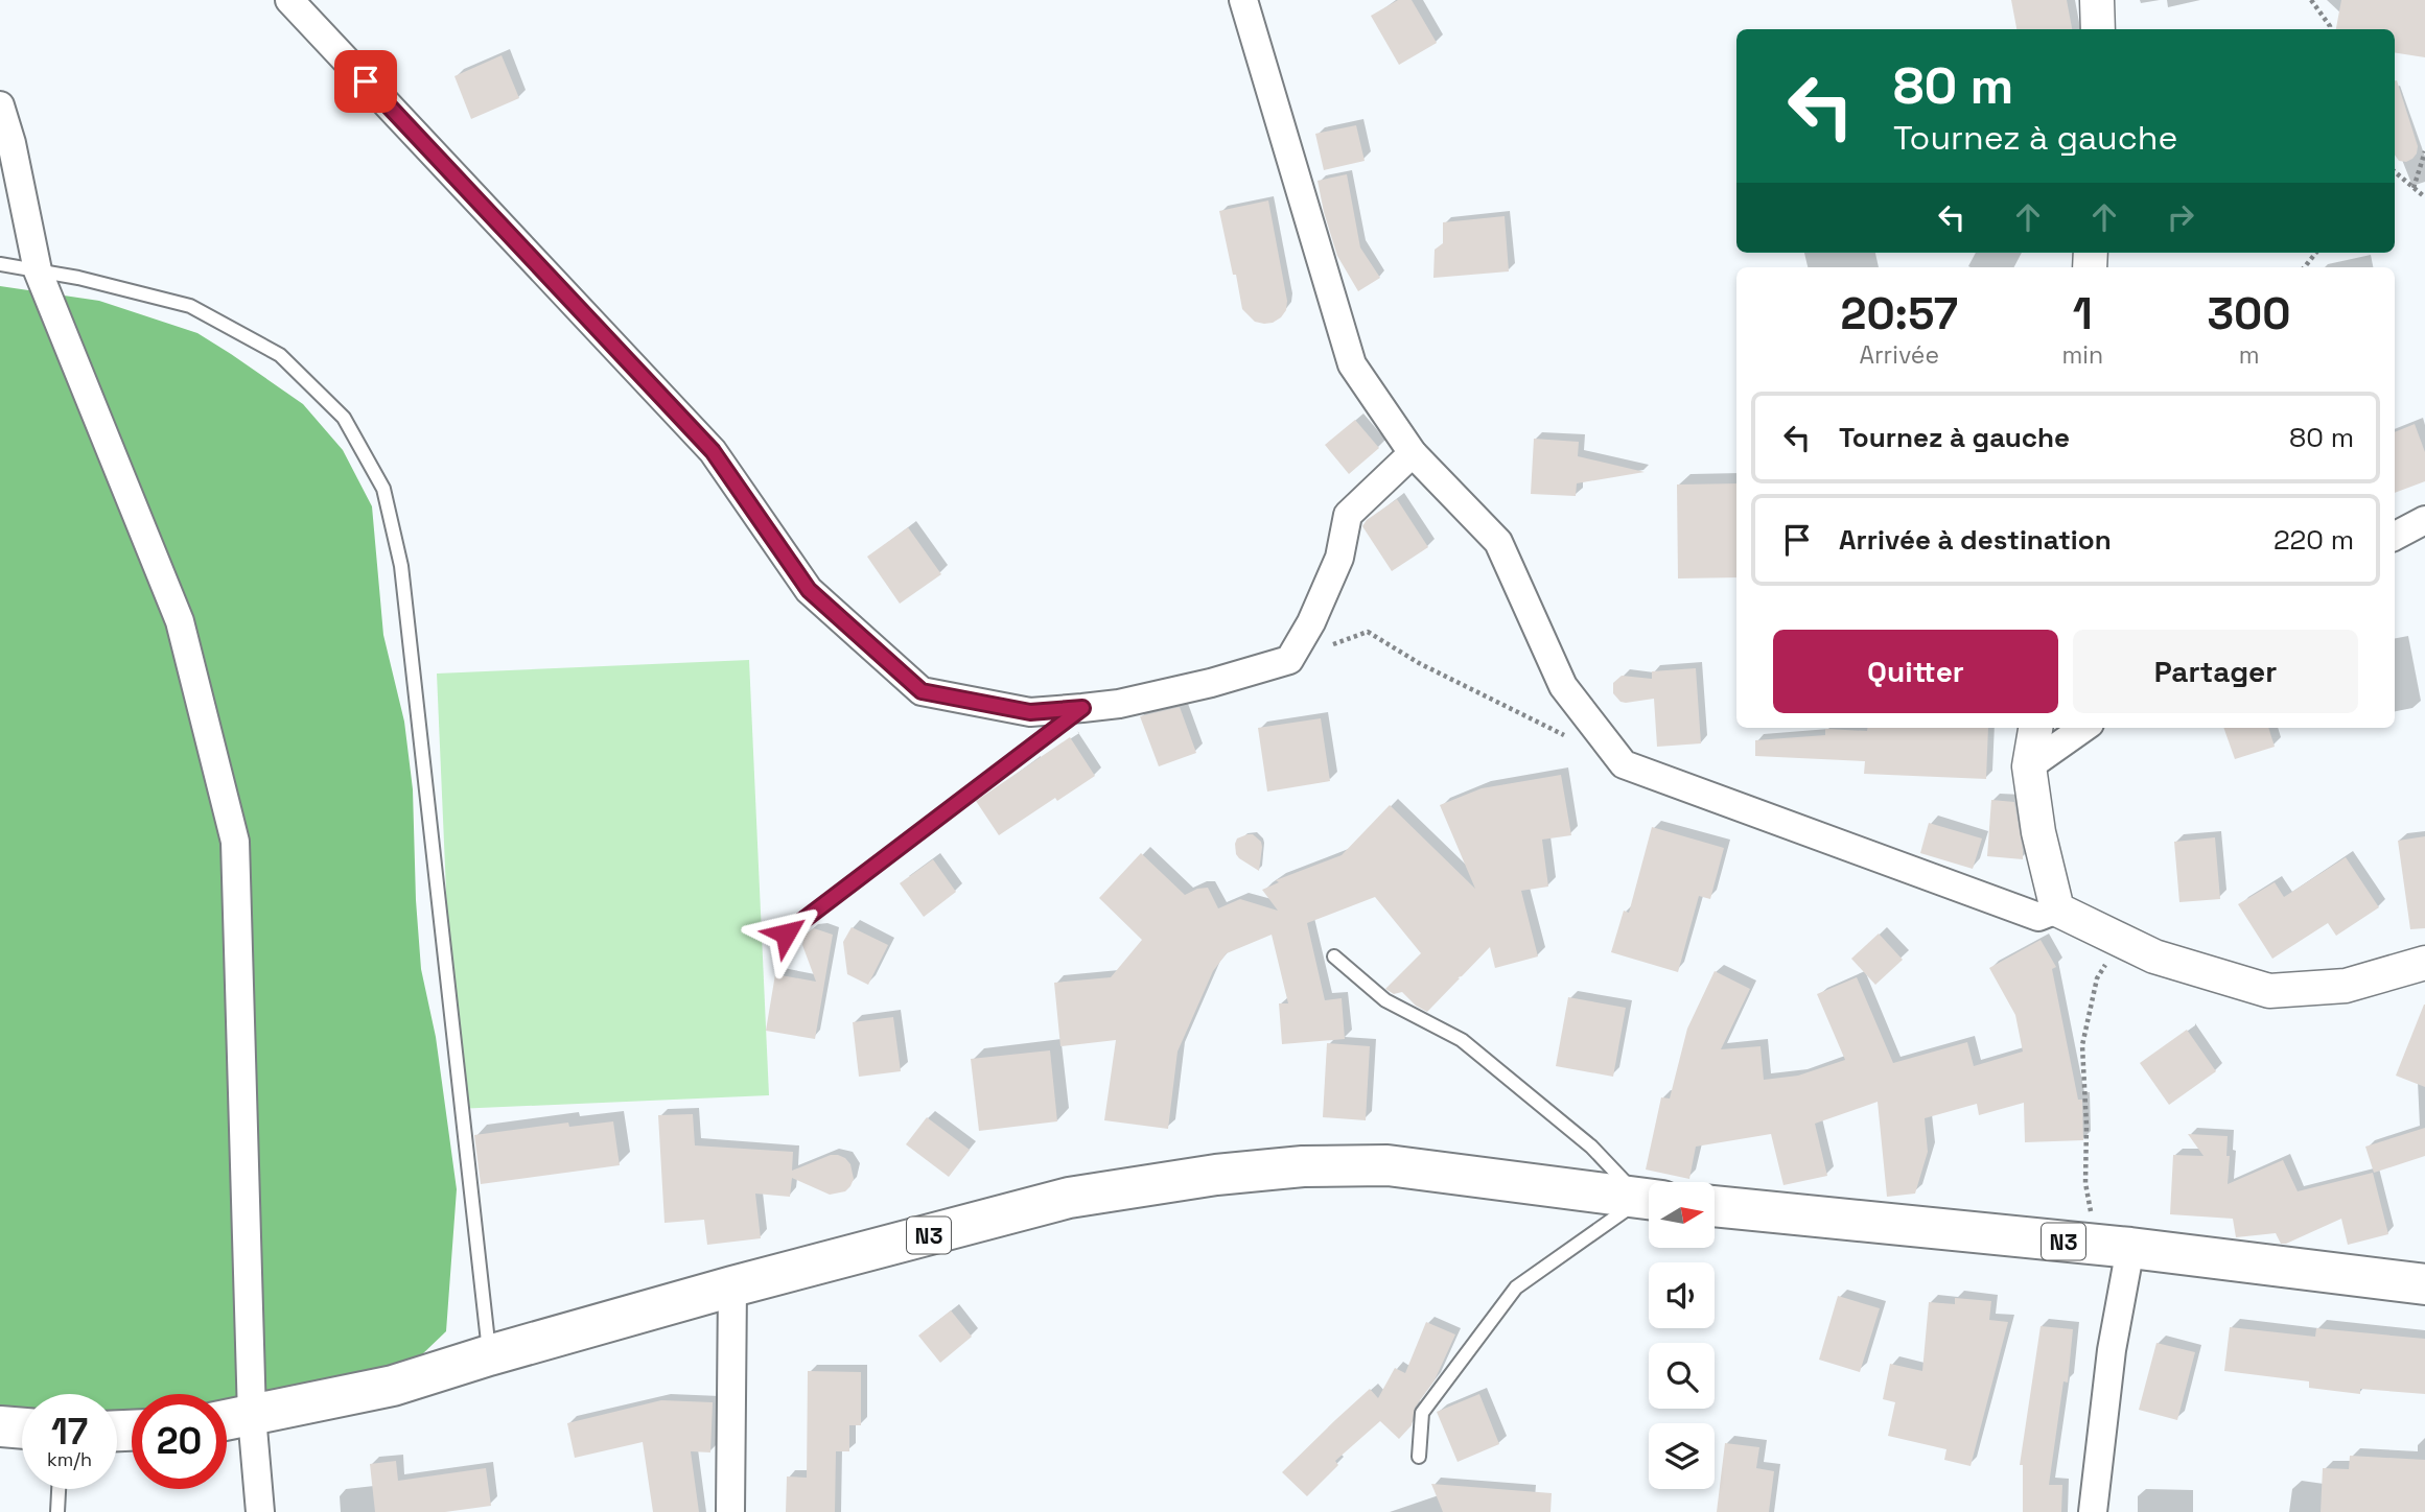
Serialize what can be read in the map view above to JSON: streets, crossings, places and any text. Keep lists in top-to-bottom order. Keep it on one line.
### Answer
{"streets":{"highway":["N3"]},"north":"right","page":{"turn":["80 m","Tournez à gauche"],"eta":["20:57","Arrivée","1","min","300","m"],"list":[{"name":"Tournez à gauche","value":"80 m"},{"name":"Arrivée à destination","value":"220 m"}],"buttons":["Quitter","Partager"],"speed":"17 km/h","limit":"20"}}
